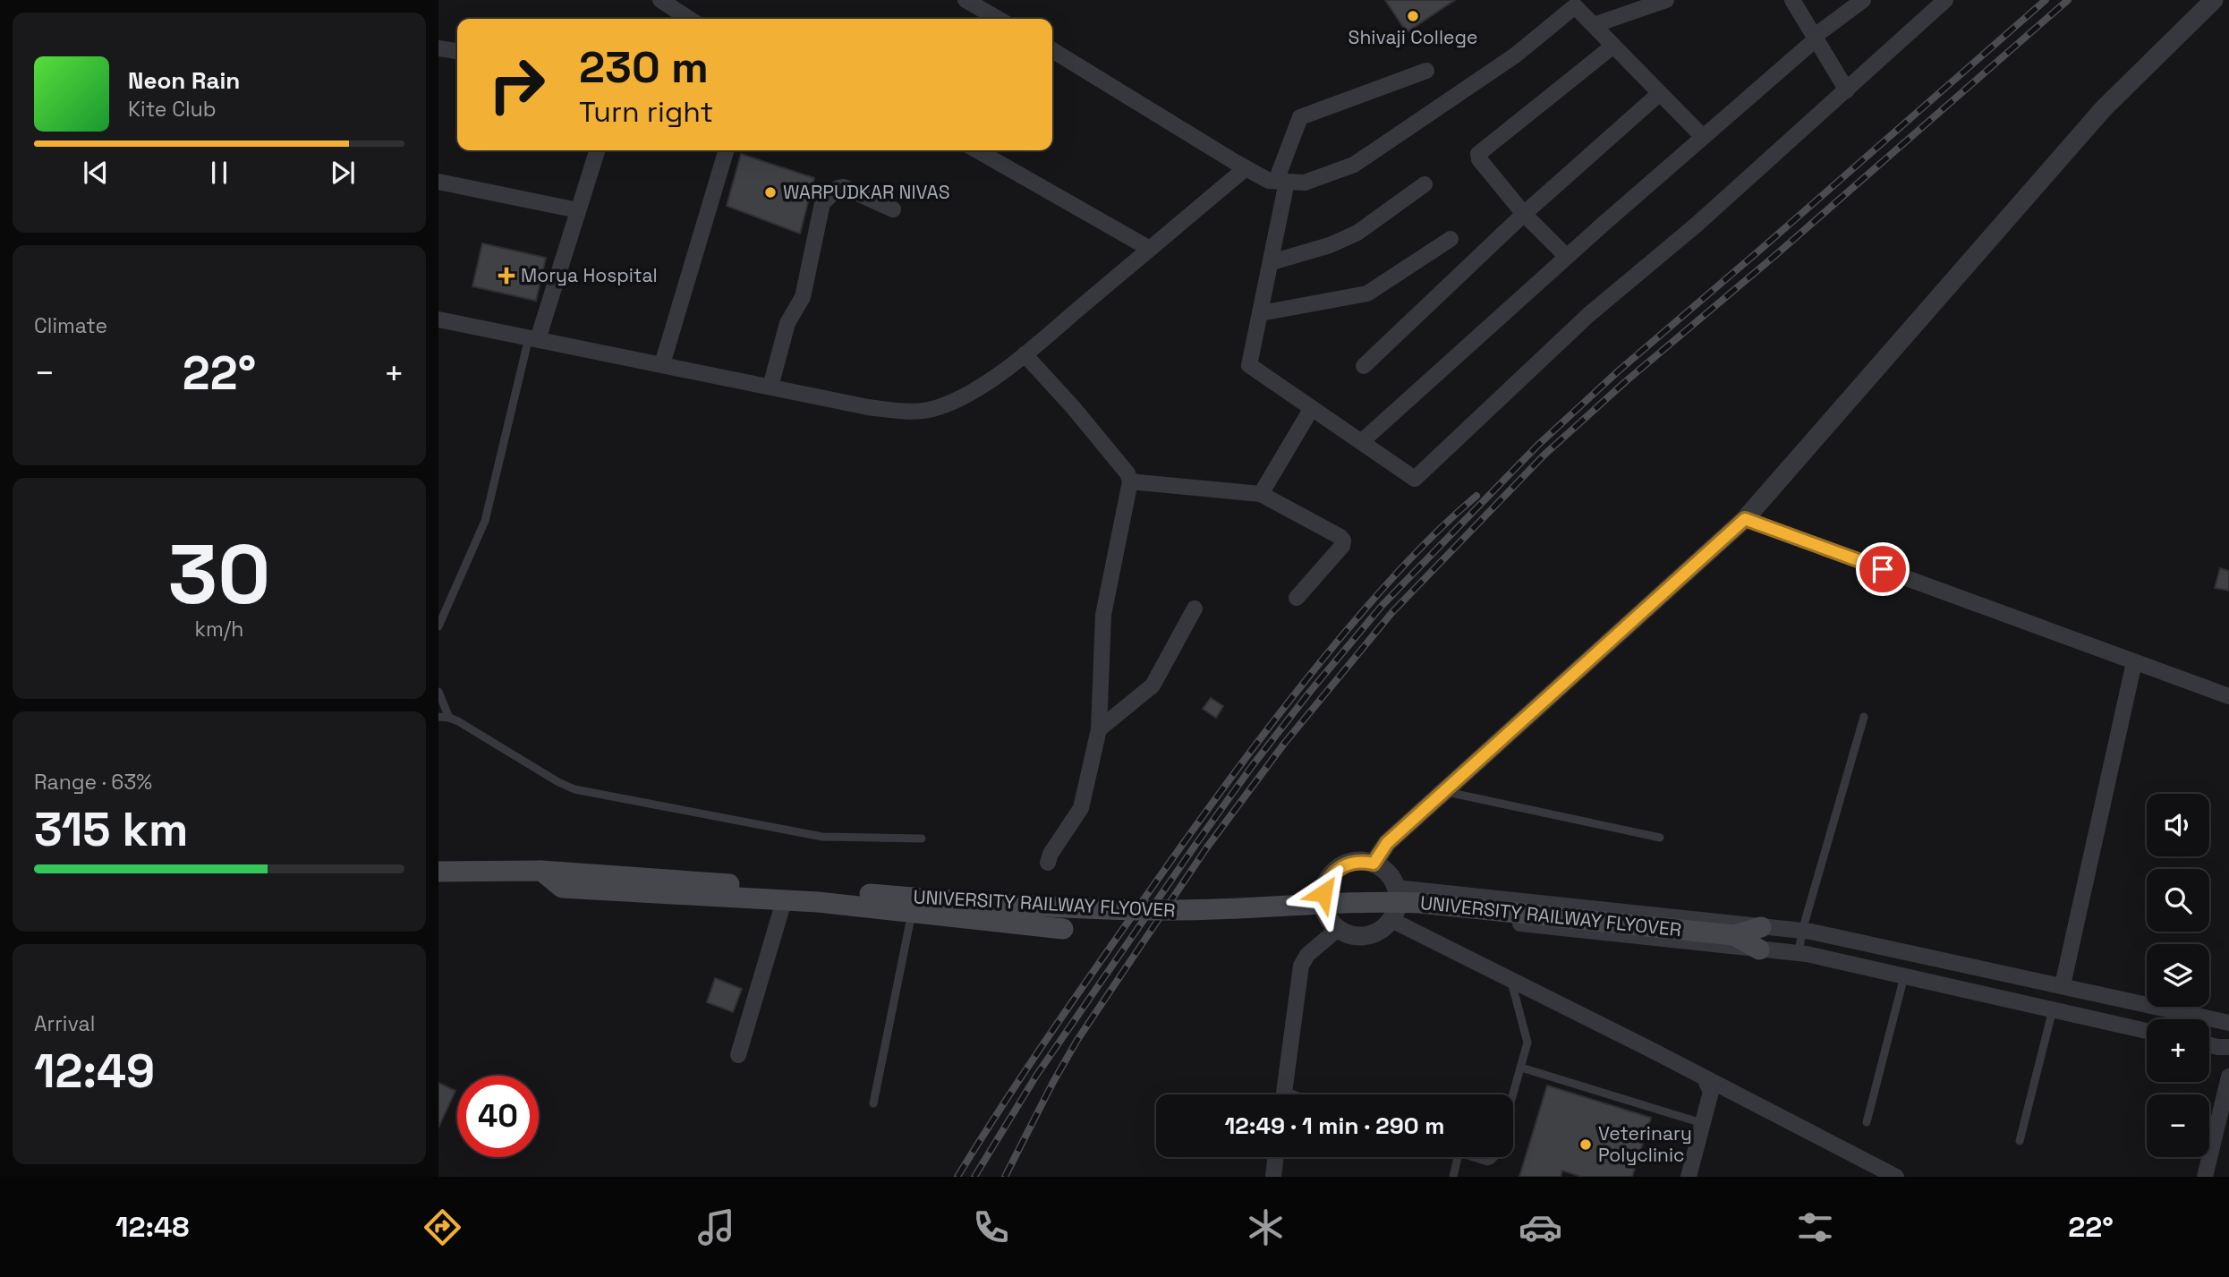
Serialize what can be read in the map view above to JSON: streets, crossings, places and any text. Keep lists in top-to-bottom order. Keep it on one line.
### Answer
{"streets":{"main road":["UNIVERSITY RAILWAY FLYOVER"]},"places":{"other":["Shivaji College","WARPUDKAR NIVAS","Veterinary Polyclinic"],"health":["Morya Hospital"]},"page":{"turn":["230 m","Turn right"],"song":["Neon Rain","Kite Club"],"tile":["Climate",["30","km/h"],["Range · 63%","315 km"],["Arrival","12:49"]],"heat":["−","22°","+"],"map_buttons":["+","−"],"limit":"40","trip":"12:49 · 1 min · 290 m","tabs":["12:48","22°"]}}
